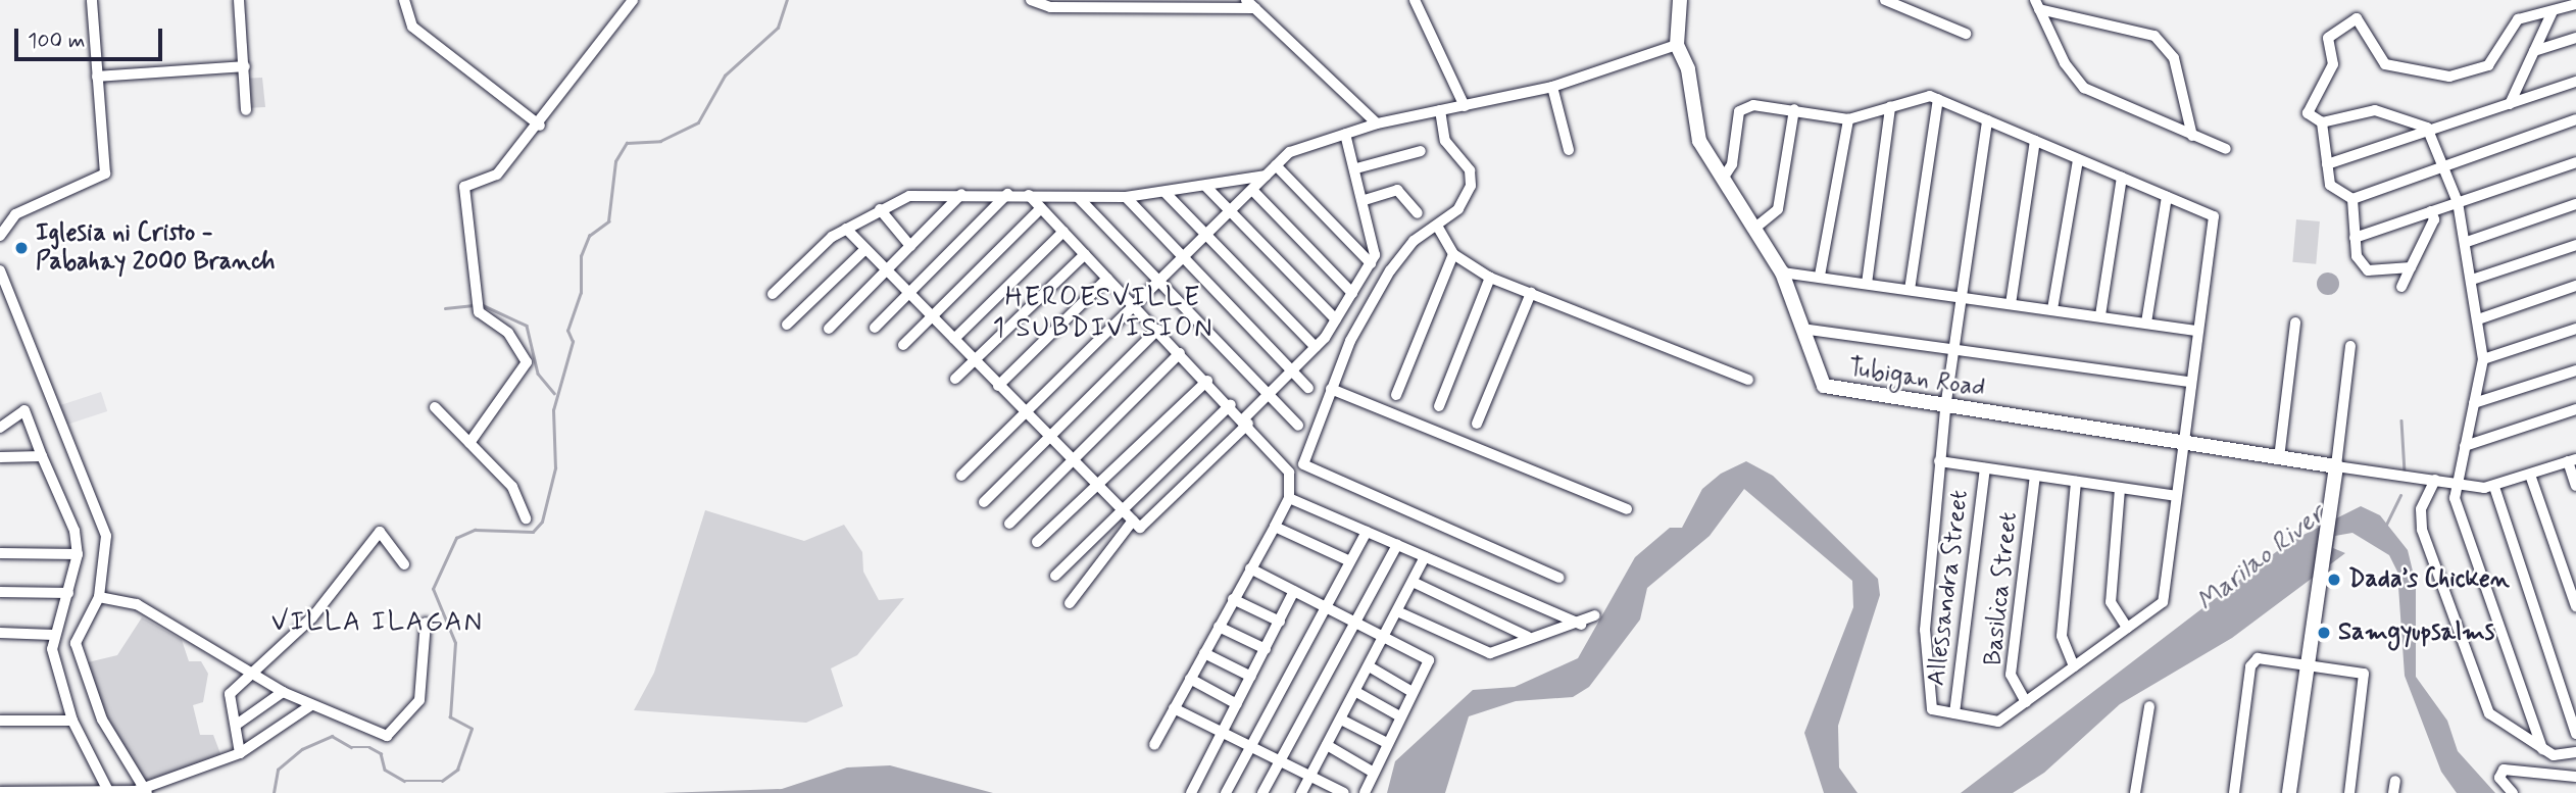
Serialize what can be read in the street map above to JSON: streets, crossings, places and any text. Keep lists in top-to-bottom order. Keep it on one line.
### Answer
{"streets":{"street":["Tubigan Road","Allessandra Street","Basilica Street"]},"districts":["HEROESVILLE 1 SUBDIVISION","VILLA ILAGAN"],"water":["Marilao River"],"places":["Iglesia ni Cristo - Pabahay 2000 Branch","Dada’s Chicken","Samgyupsalms"],"scale_bar":"100 m"}
